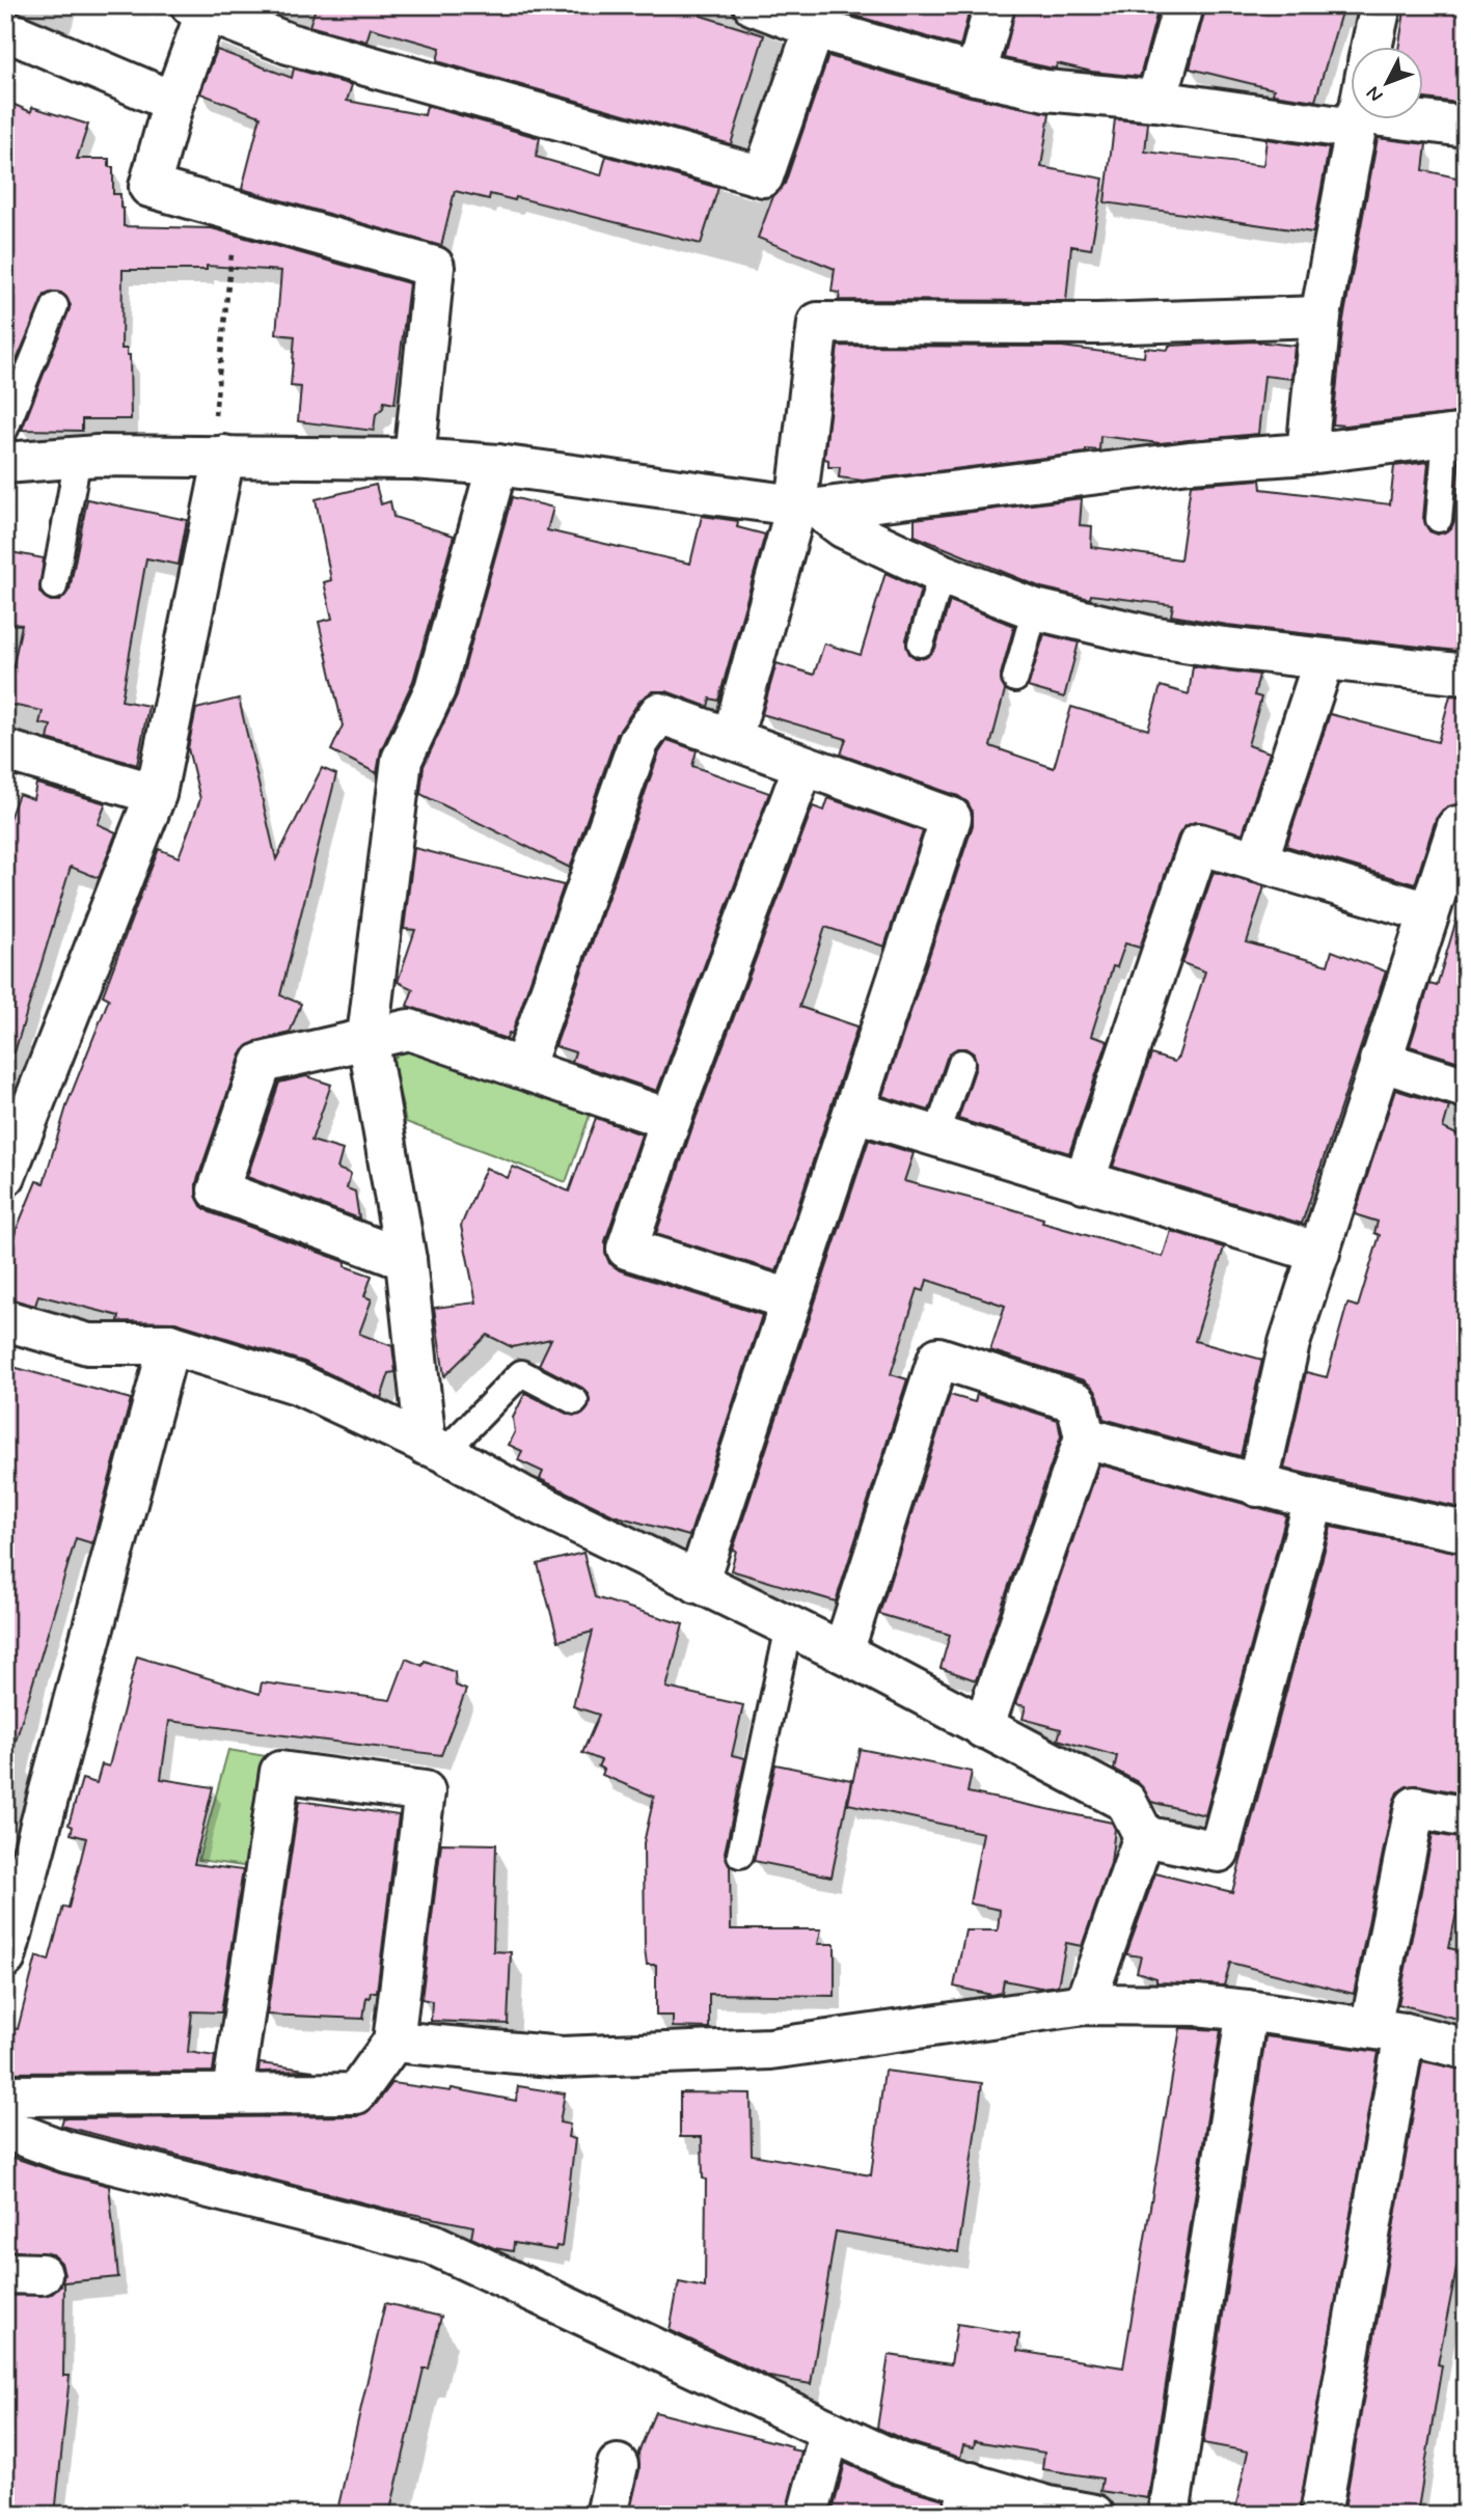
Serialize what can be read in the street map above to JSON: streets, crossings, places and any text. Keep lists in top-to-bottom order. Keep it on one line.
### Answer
{"north":"bottom left"}
